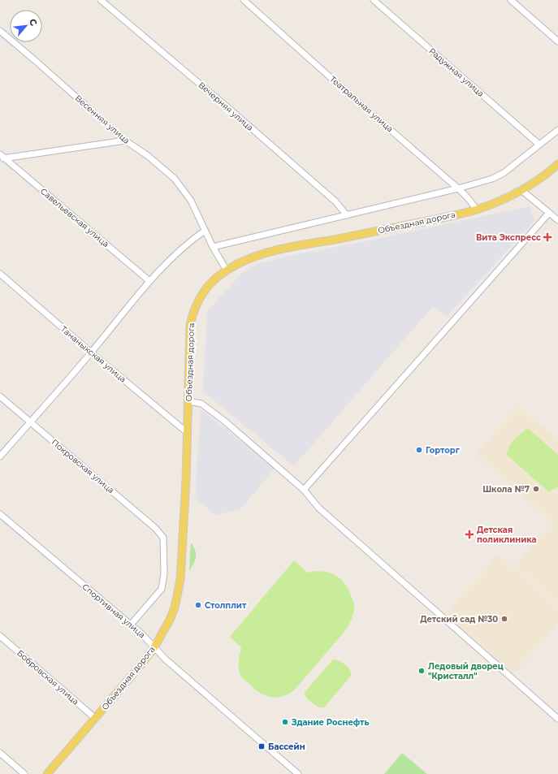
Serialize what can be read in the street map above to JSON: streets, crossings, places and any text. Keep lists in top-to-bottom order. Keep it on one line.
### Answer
{"streets":{"main road":["Объездная дорога"],"street":["Радужная улица","Театральная улица","Вечерняя улица","Весенняя улица","Савельевская улица","Тананыкская улица","Покровская улица","Спортивная улица","Бобровская улица"]},"crossings":[["Театральная улица","Объездная дорога"],["Весенняя улица","Объездная дорога"],["Объездная дорога","Тананыкская улица"],["Объездная дорога","Спортивная улица"],["Объездная дорога","Бобровская улица"],["Покровская улица","Спортивная улица"]],"places":{"health":["Вита Экспресс","Детская поликлиника"],"other":["Горторг","Школа №7","Столплит","Детский сад №30","Ледовый дворец \"Кристалл\"","Здание Роснефть"],"transit":["Бассейн"]},"north":"top right"}
